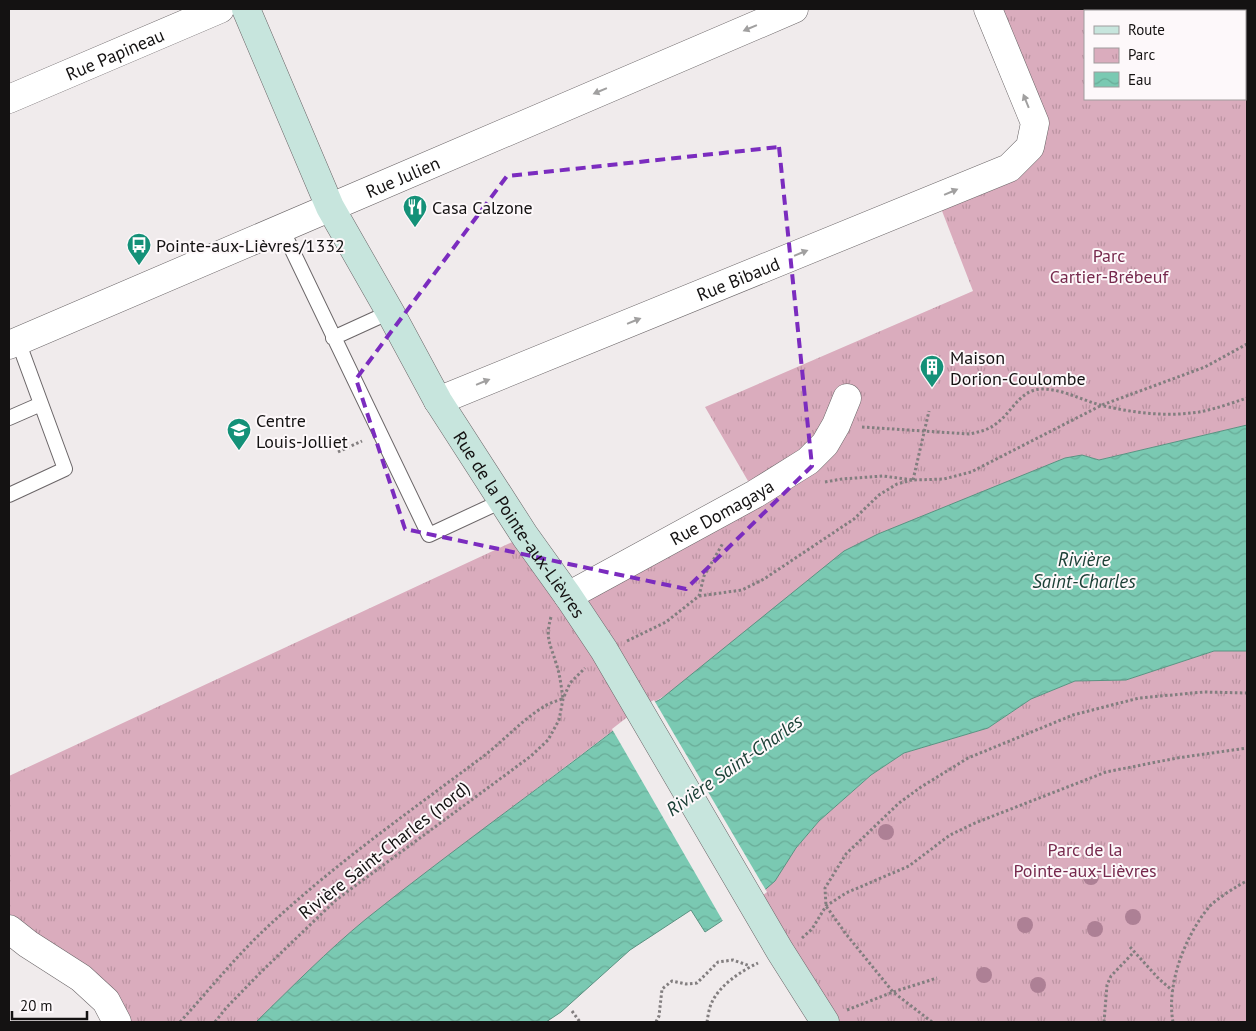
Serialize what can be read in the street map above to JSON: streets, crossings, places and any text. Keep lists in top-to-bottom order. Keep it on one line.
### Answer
{"streets":{"street":["Rue Papineau","Rue Julien","Rue Bibaud","Rue Domagaya","Rue de la Pointe-aux-Lièvres"],"path":["Rivière Saint-Charles (nord)"]},"crossings":[["Rue Julien","Rue de la Pointe-aux-Lièvres"],["Rue Bibaud","Rue de la Pointe-aux-Lièvres"],["Rue Domagaya","Rue de la Pointe-aux-Lièvres"]],"one_way":["Rue Julien","Rue Bibaud"],"water":["Rivière Saint-Charles"],"parks":["Parc Cartier-Brébeuf","Parc de la Pointe-aux-Lièvres"],"places":{"restaurant":["Casa Calzone"],"bus stop":["Pointe-aux-Lièvres/1332"],"building":["Maison Dorion-Coulombe"],"school or university":["Centre Louis-Jolliet"]},"legend":["Route","Parc","Eau"],"scale_bar":"20 m"}
